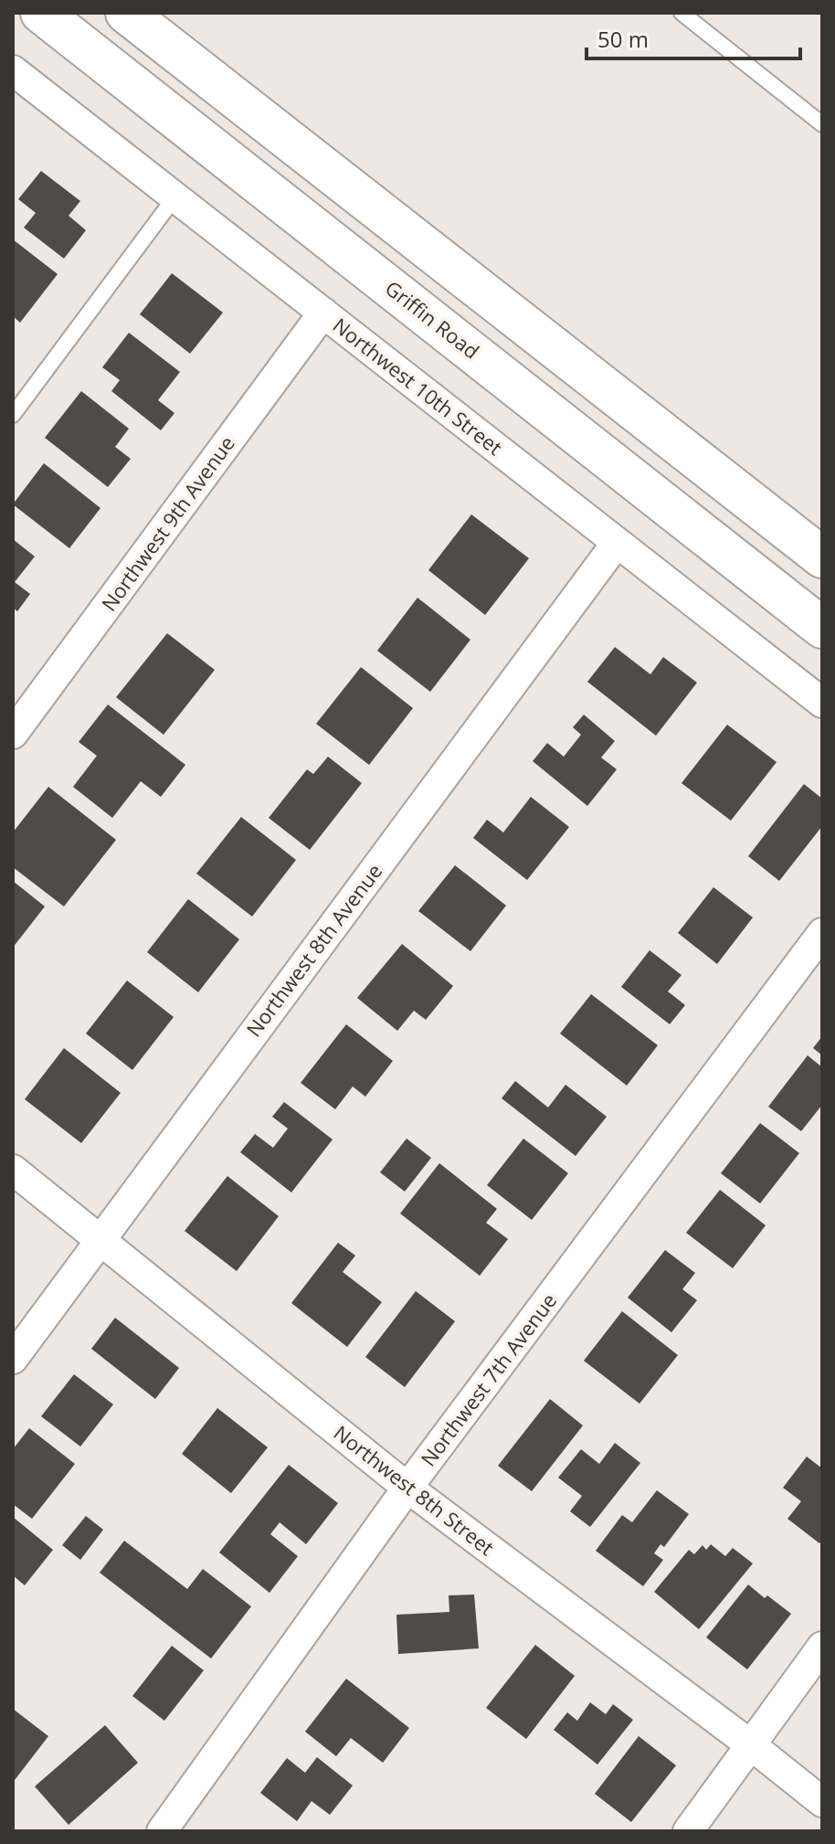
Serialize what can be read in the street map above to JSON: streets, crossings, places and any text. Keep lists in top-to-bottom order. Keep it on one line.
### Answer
{"streets":{"main road":["Griffin Road"],"street":["Northwest 10th Street","Northwest 9th Avenue","Northwest 8th Avenue","Northwest 7th Avenue","Northwest 8th Street"]},"crossings":[["Northwest 10th Street","Northwest 9th Avenue"],["Northwest 10th Street","Northwest 8th Avenue"],["Northwest 8th Avenue","Northwest 8th Street"],["Northwest 7th Avenue","Northwest 8th Street"]],"scale_bar":"50 m"}
